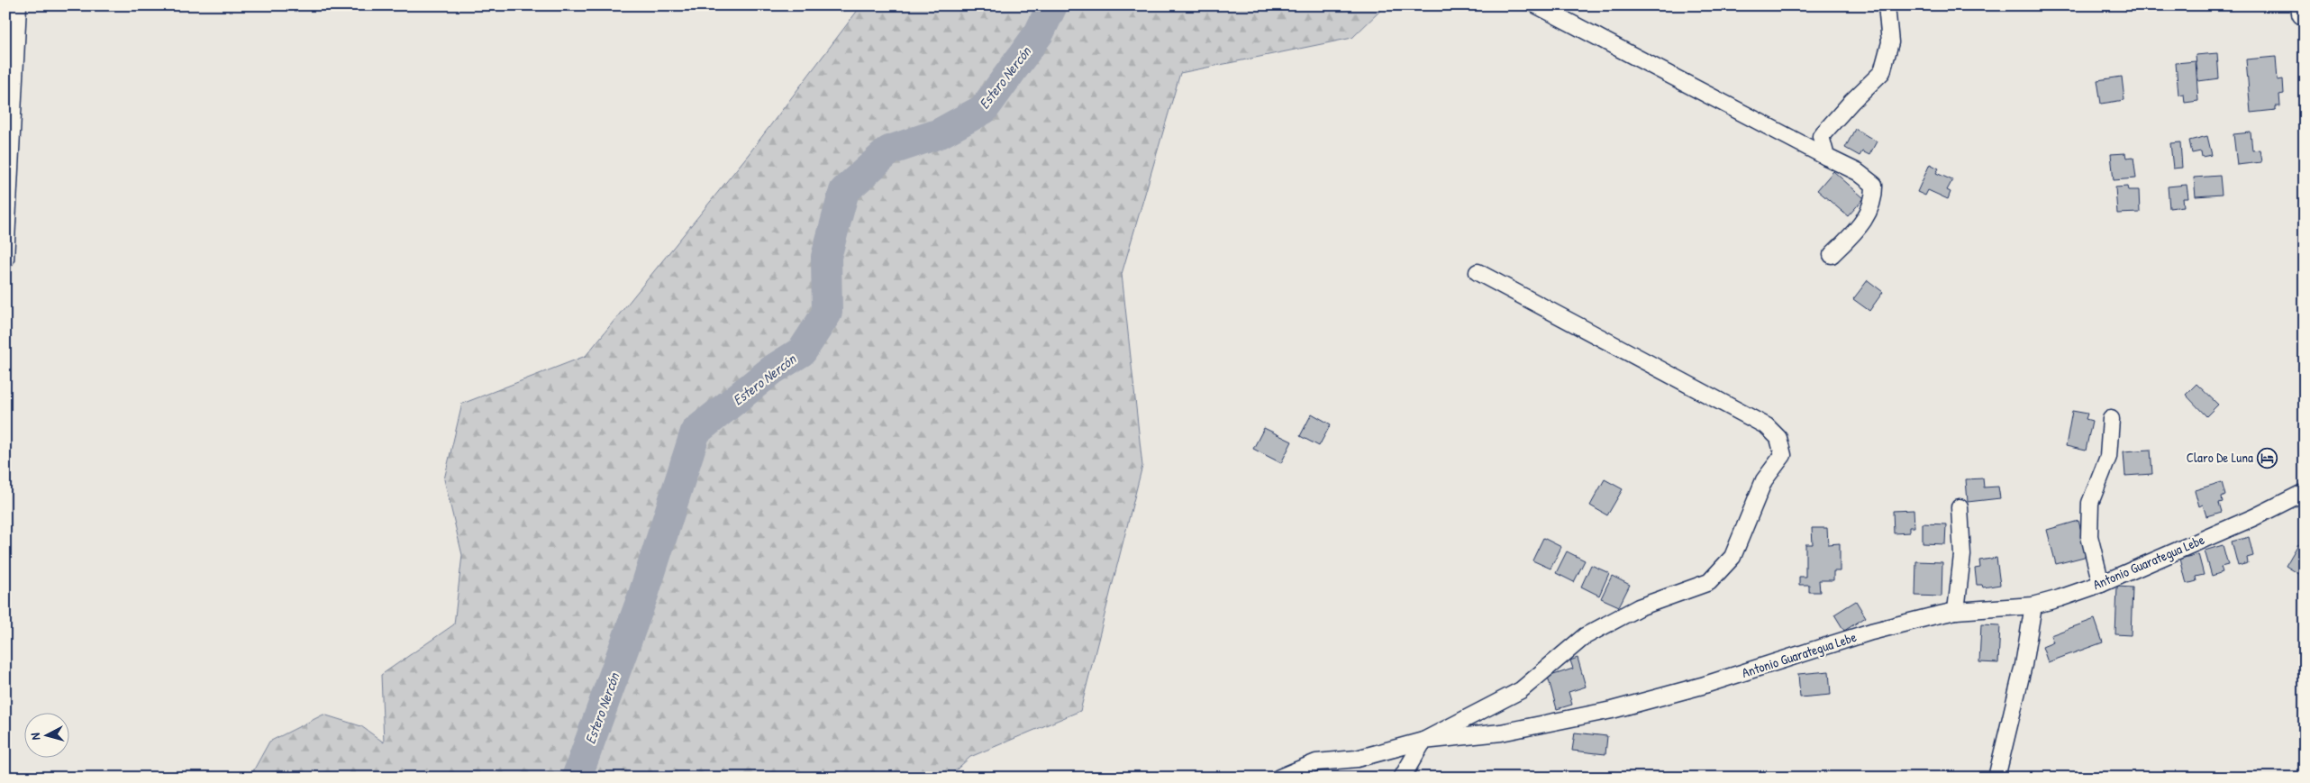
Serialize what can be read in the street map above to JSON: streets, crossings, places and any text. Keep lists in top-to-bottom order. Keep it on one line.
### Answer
{"streets":{"street":["Antonio Guarategua Lebe"]},"water":["Estero Nercón"],"places":{"hotel":["Claro De Luna"]},"north":"left"}
